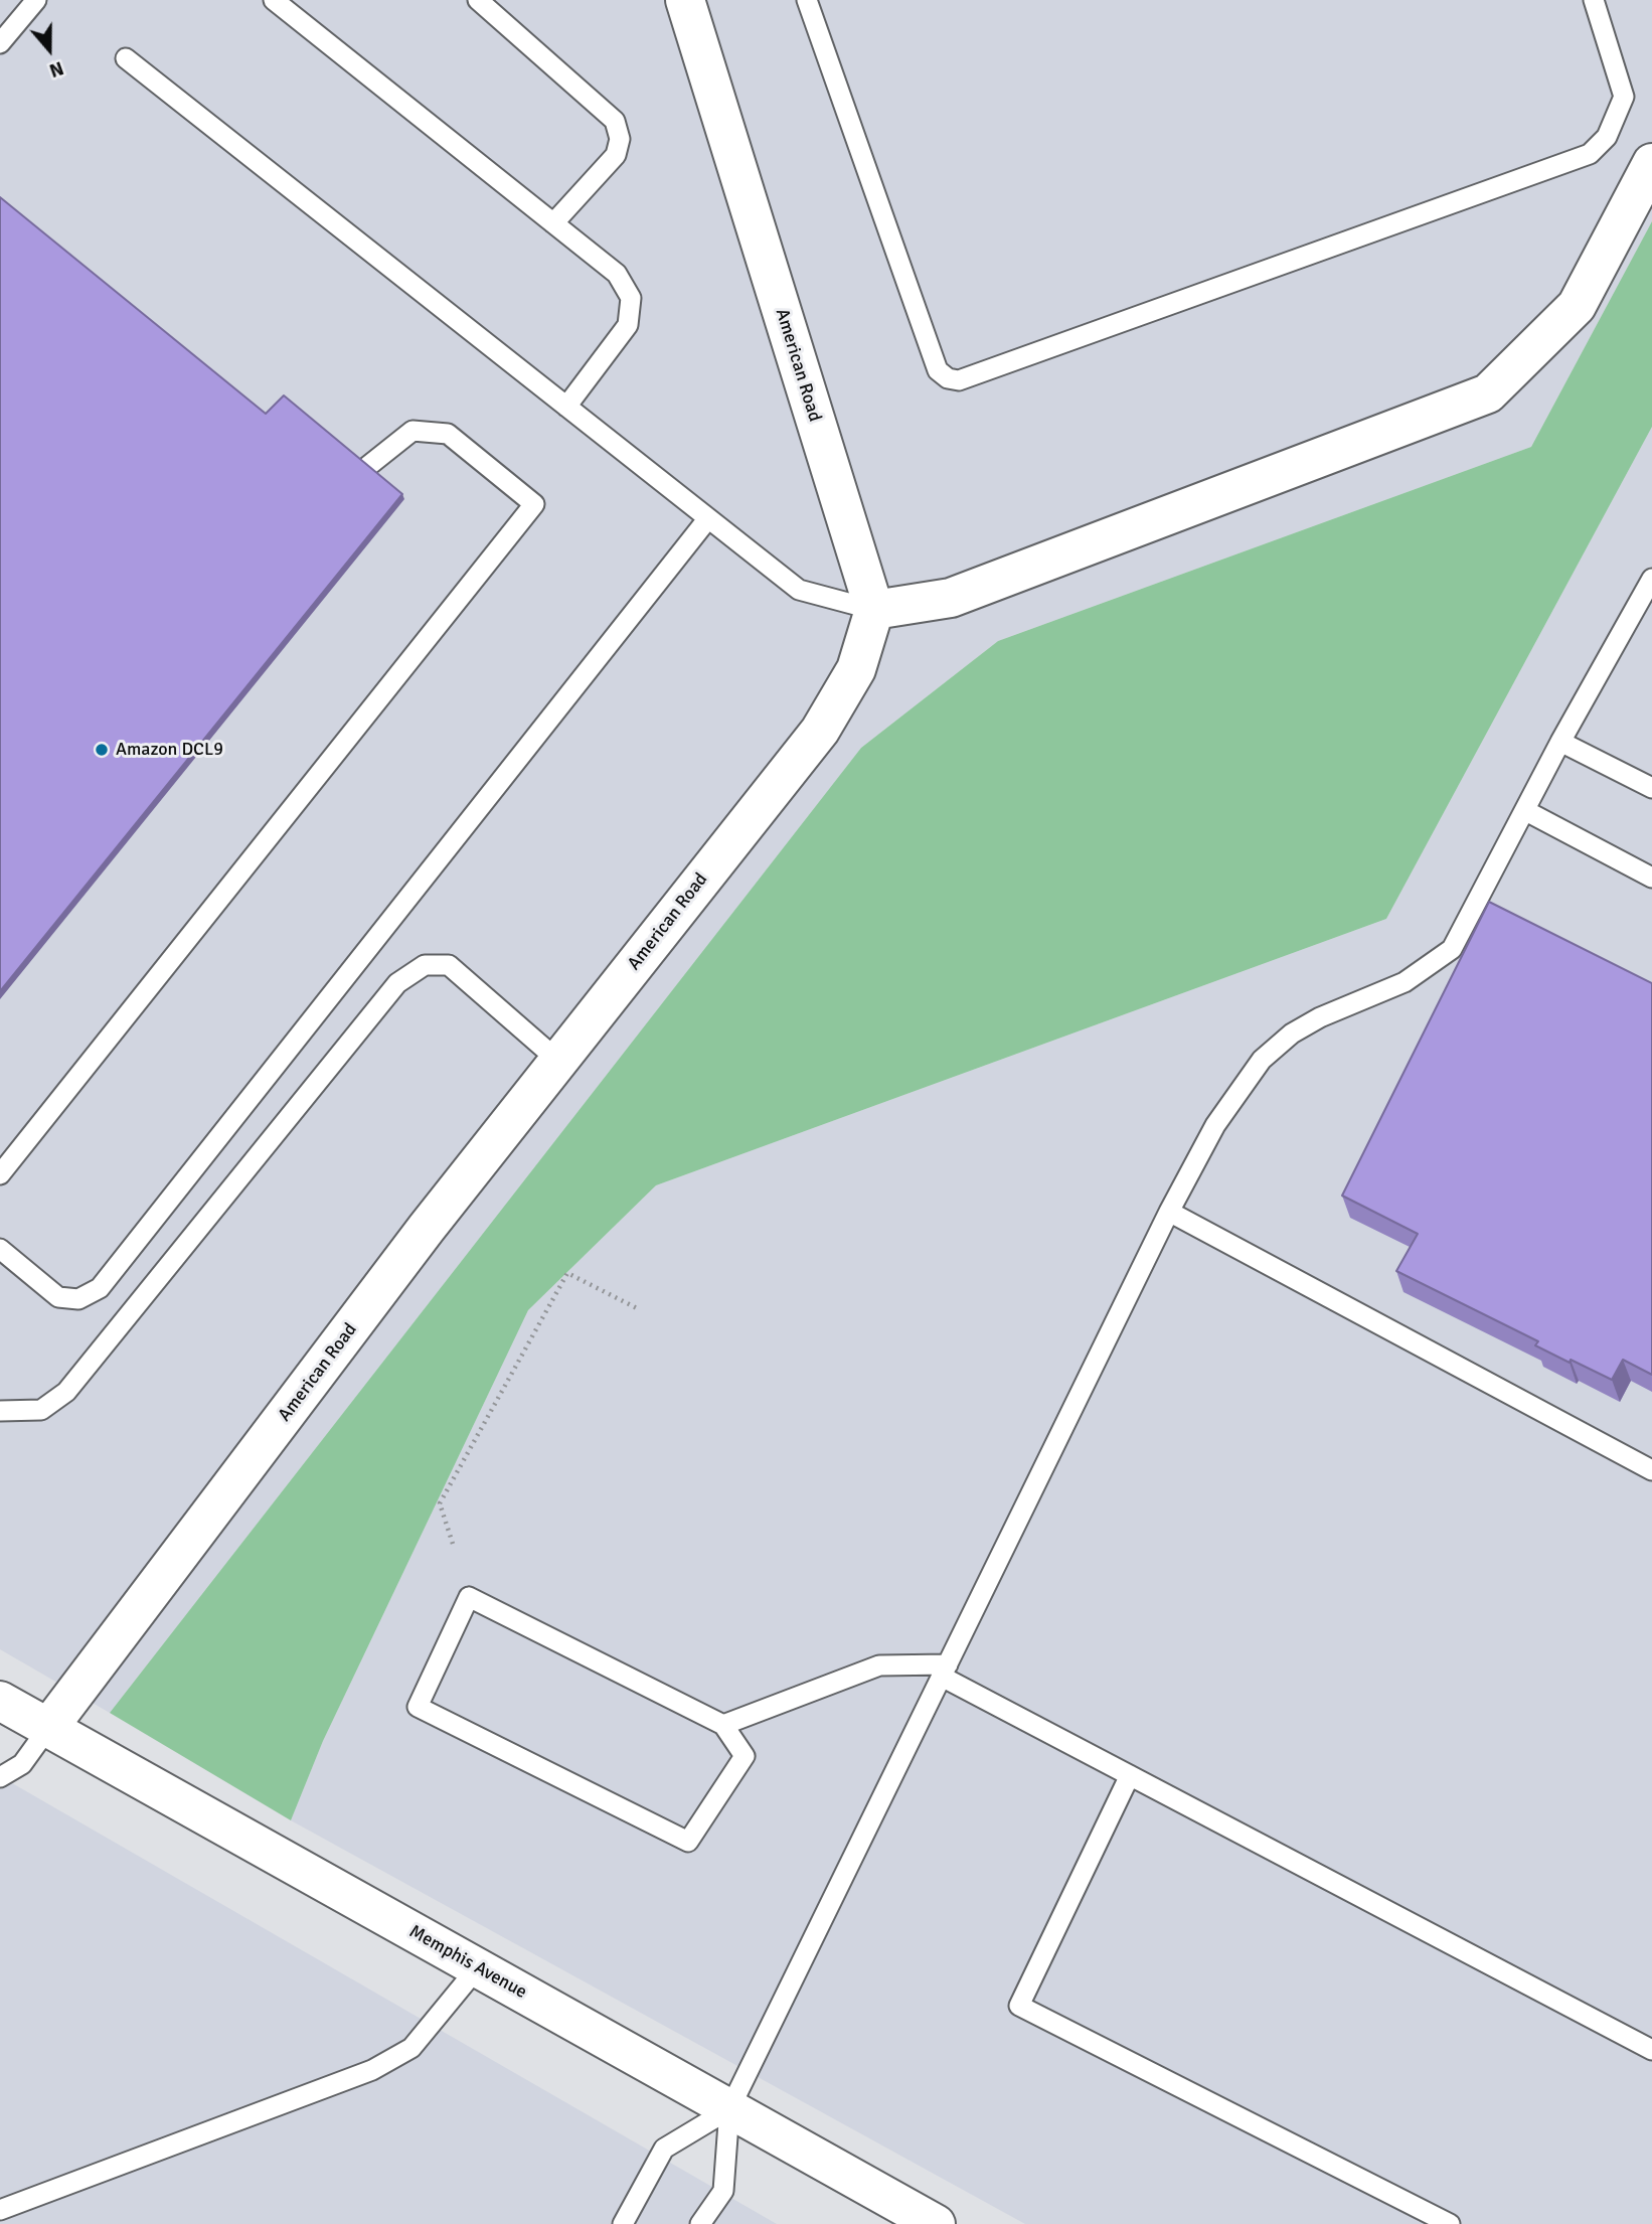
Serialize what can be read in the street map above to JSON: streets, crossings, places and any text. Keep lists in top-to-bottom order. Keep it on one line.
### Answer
{"streets":{"street":["American Road","Memphis Avenue"]},"crossings":[["American Road","Memphis Avenue"]],"places":["Amazon DCL9"],"north":"bottom"}
